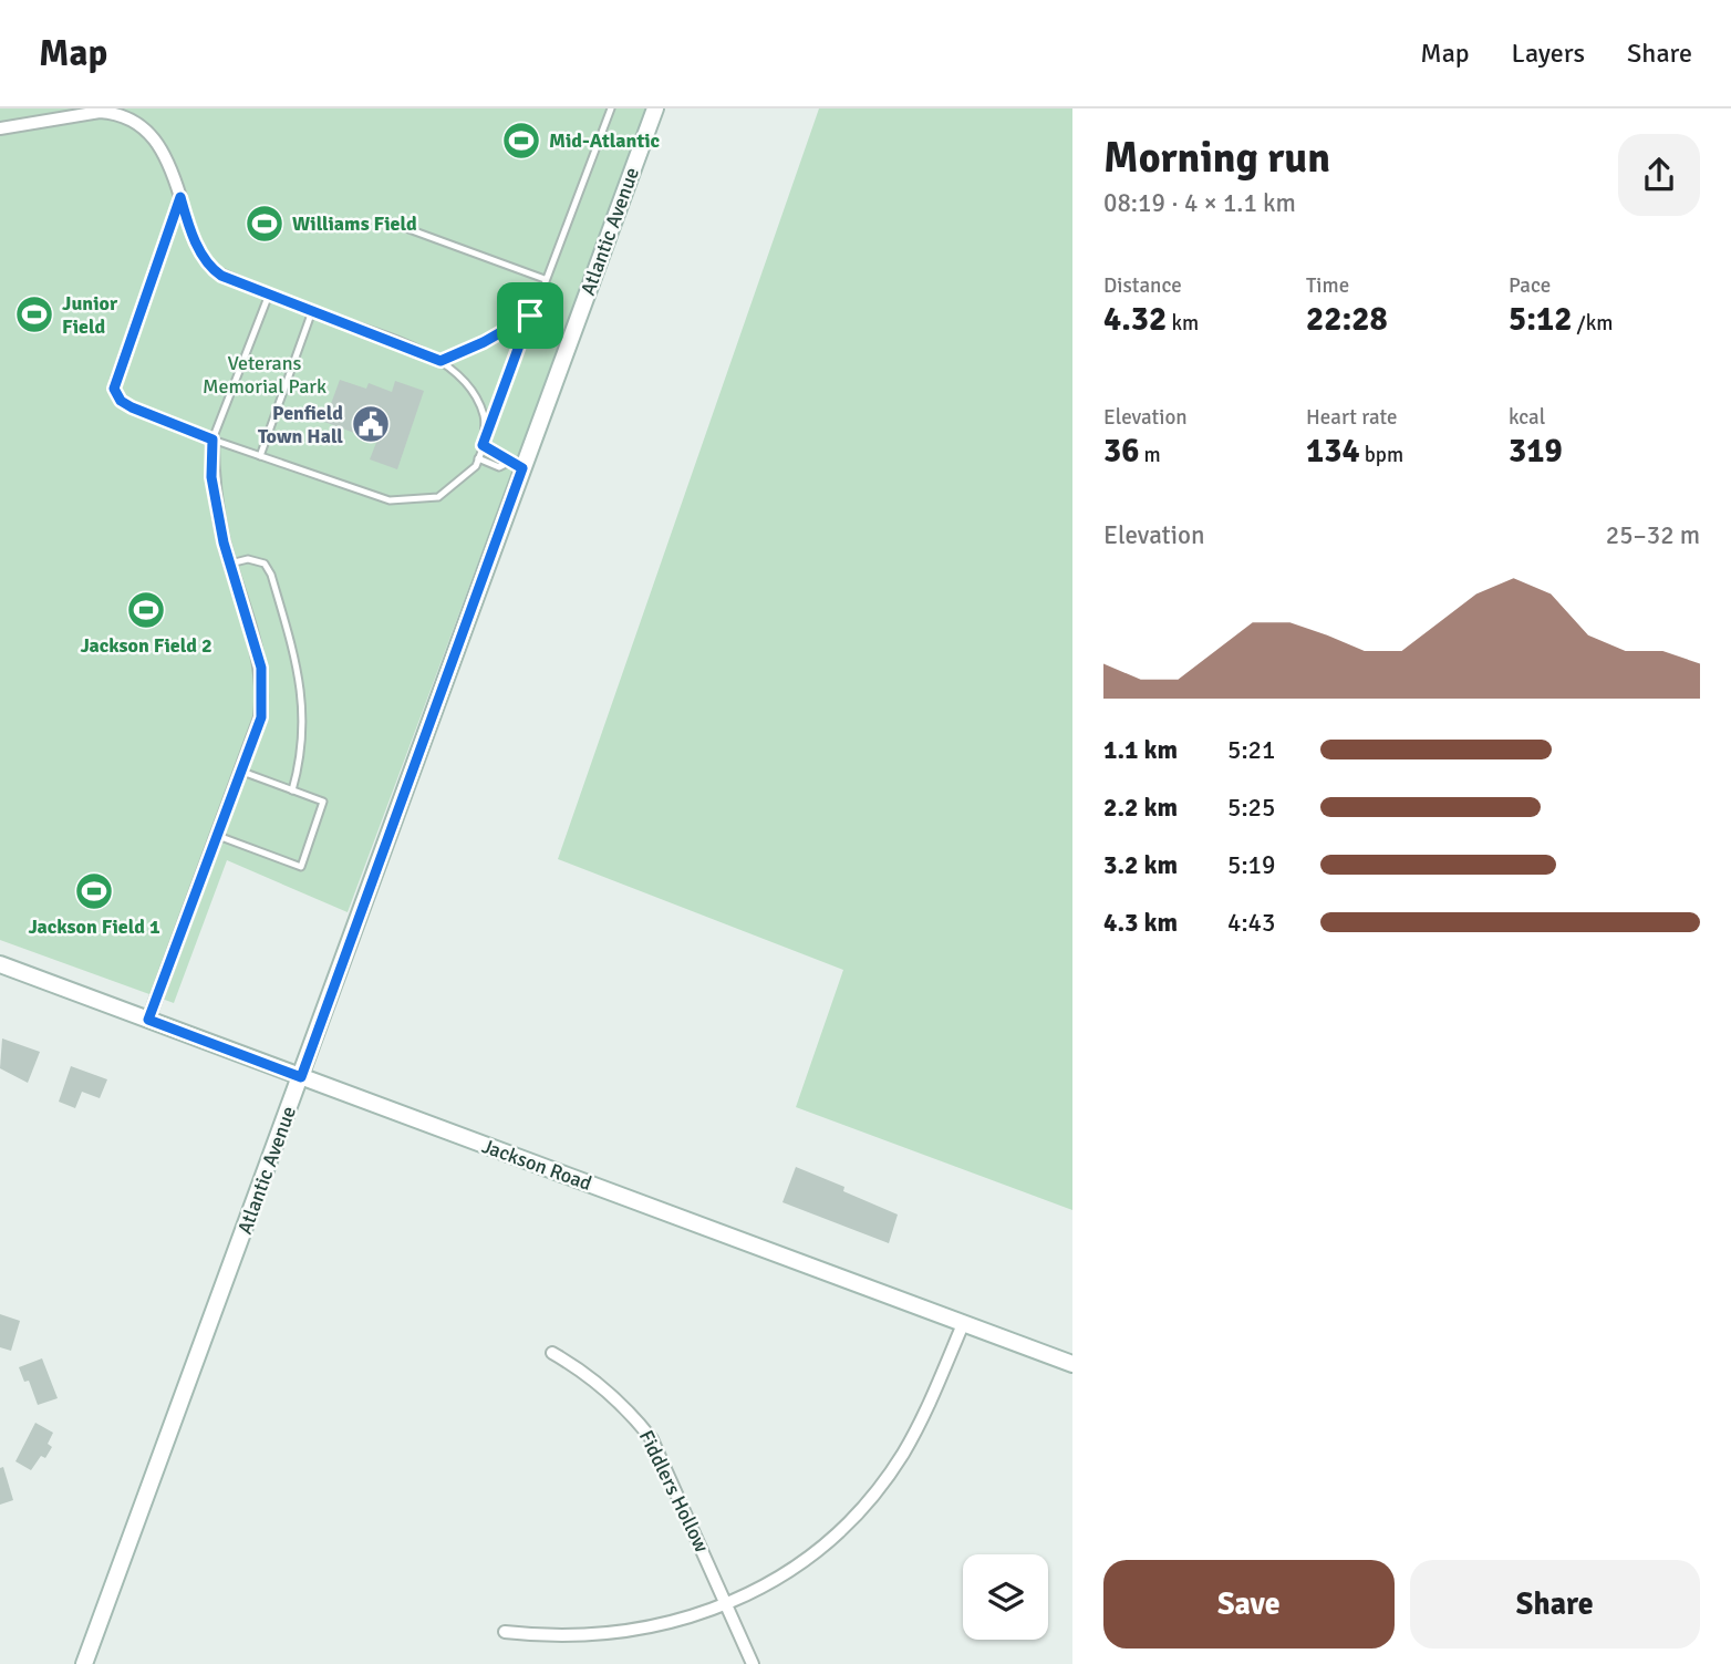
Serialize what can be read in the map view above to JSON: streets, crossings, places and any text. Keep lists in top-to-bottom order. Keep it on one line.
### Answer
{"streets":{"main road":["Atlantic Avenue","Jackson Road"],"street":["Fiddlers Hollow"]},"crossings":[["Atlantic Avenue","Jackson Road"]],"parks":["Veterans Memorial Park"],"places":{"sports":["Mid-Atlantic","Williams Field","Junior Field","Jackson Field 2","Jackson Field 1"],"public building":["Penfield Town Hall"]},"page":{"header":"Map","nav":["Map","Layers","Share"],"heading":["Morning run","08:19 · 4 × 1.1 km"],"stats":[["Distance","4.32 km"],["Time","22:28"],["Pace","5:12 /km"],["Elevation","36 m"],["Heart rate","134 bpm"],["kcal","319"]],"chart":["Elevation","25–32 m"],"list":[{"name":"1.1 km","note":"5:21"},{"name":"2.2 km","note":"5:25"},{"name":"3.2 km","note":"5:19"},{"name":"4.3 km","note":"4:43"}],"buttons":["Save","Share"]}}
